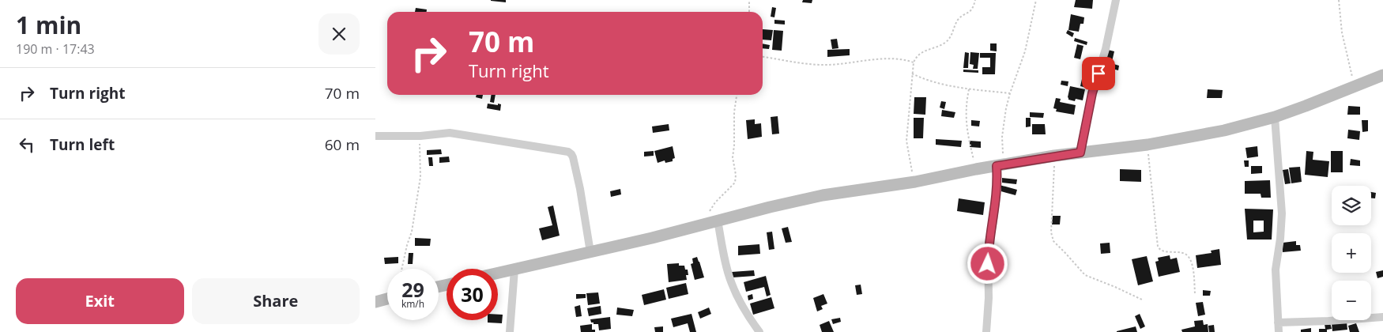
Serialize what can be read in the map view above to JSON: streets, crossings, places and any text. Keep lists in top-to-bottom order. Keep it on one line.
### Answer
{"page":{"heading":["1 min","190 m · 17:43"],"turn":["70 m","Turn right"],"list":[{"name":"Turn right","value":"70 m"},{"name":"Turn left","value":"60 m"}],"map_buttons":["+","−"],"speed":"29 km/h","limit":"30","buttons":["Exit","Share"]}}
